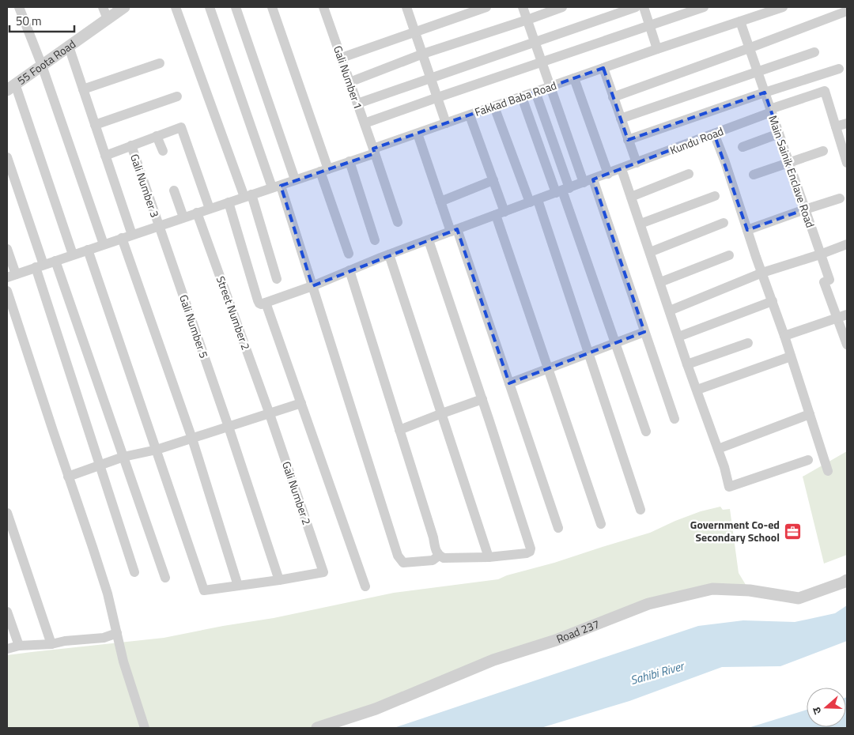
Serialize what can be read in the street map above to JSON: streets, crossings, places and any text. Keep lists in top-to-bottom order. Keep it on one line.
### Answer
{"streets":{"street":["55 Foota Road","Gali Number 1","Fakkad Baba Road","Kundu Road","Main Sainik Enclave Road","Gali Number 3","Street Number 2","Gali Number 5","Gali Number 2","Road 237"]},"crossings":[["Gali Number 1","Fakkad Baba Road"],["Fakkad Baba Road","Main Sainik Enclave Road"],["Fakkad Baba Road","Gali Number 3"],["Fakkad Baba Road","Street Number 2"],["Fakkad Baba Road","Gali Number 5"],["Kundu Road","Main Sainik Enclave Road"],["Gali Number 3","Gali Number 5"],["Street Number 2","Gali Number 2"],["Gali Number 5","Gali Number 2"]],"water":["Sahibi River"],"places":{"office":["Government Co-ed Secondary School"]},"scale_bar":"50 m","north":"left"}
